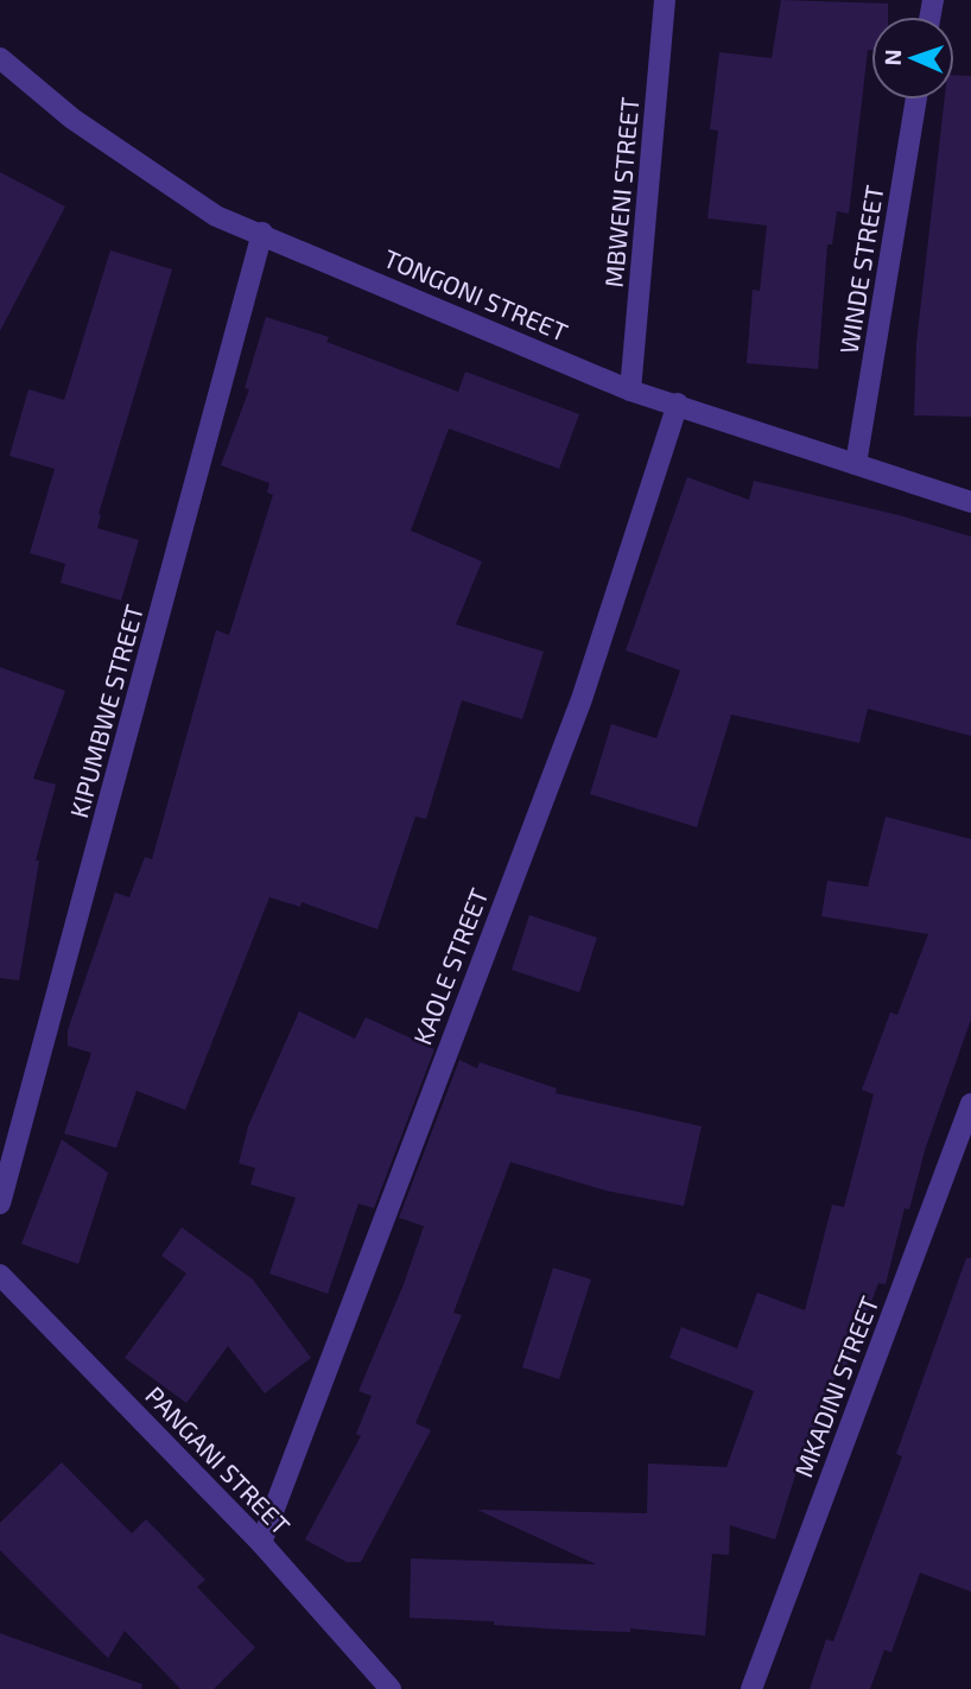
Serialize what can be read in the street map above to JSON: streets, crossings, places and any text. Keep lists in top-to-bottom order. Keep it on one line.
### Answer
{"streets":{"street":["MBWENI STREET","WINDE STREET","TONGONI STREET","KIPUMBWE STREET","KAOLE STREET","MKADINI STREET","PANGANI STREET"]},"crossings":[["MBWENI STREET","TONGONI STREET"],["WINDE STREET","TONGONI STREET"],["TONGONI STREET","KIPUMBWE STREET"],["TONGONI STREET","KAOLE STREET"],["KAOLE STREET","PANGANI STREET"]],"north":"left"}
